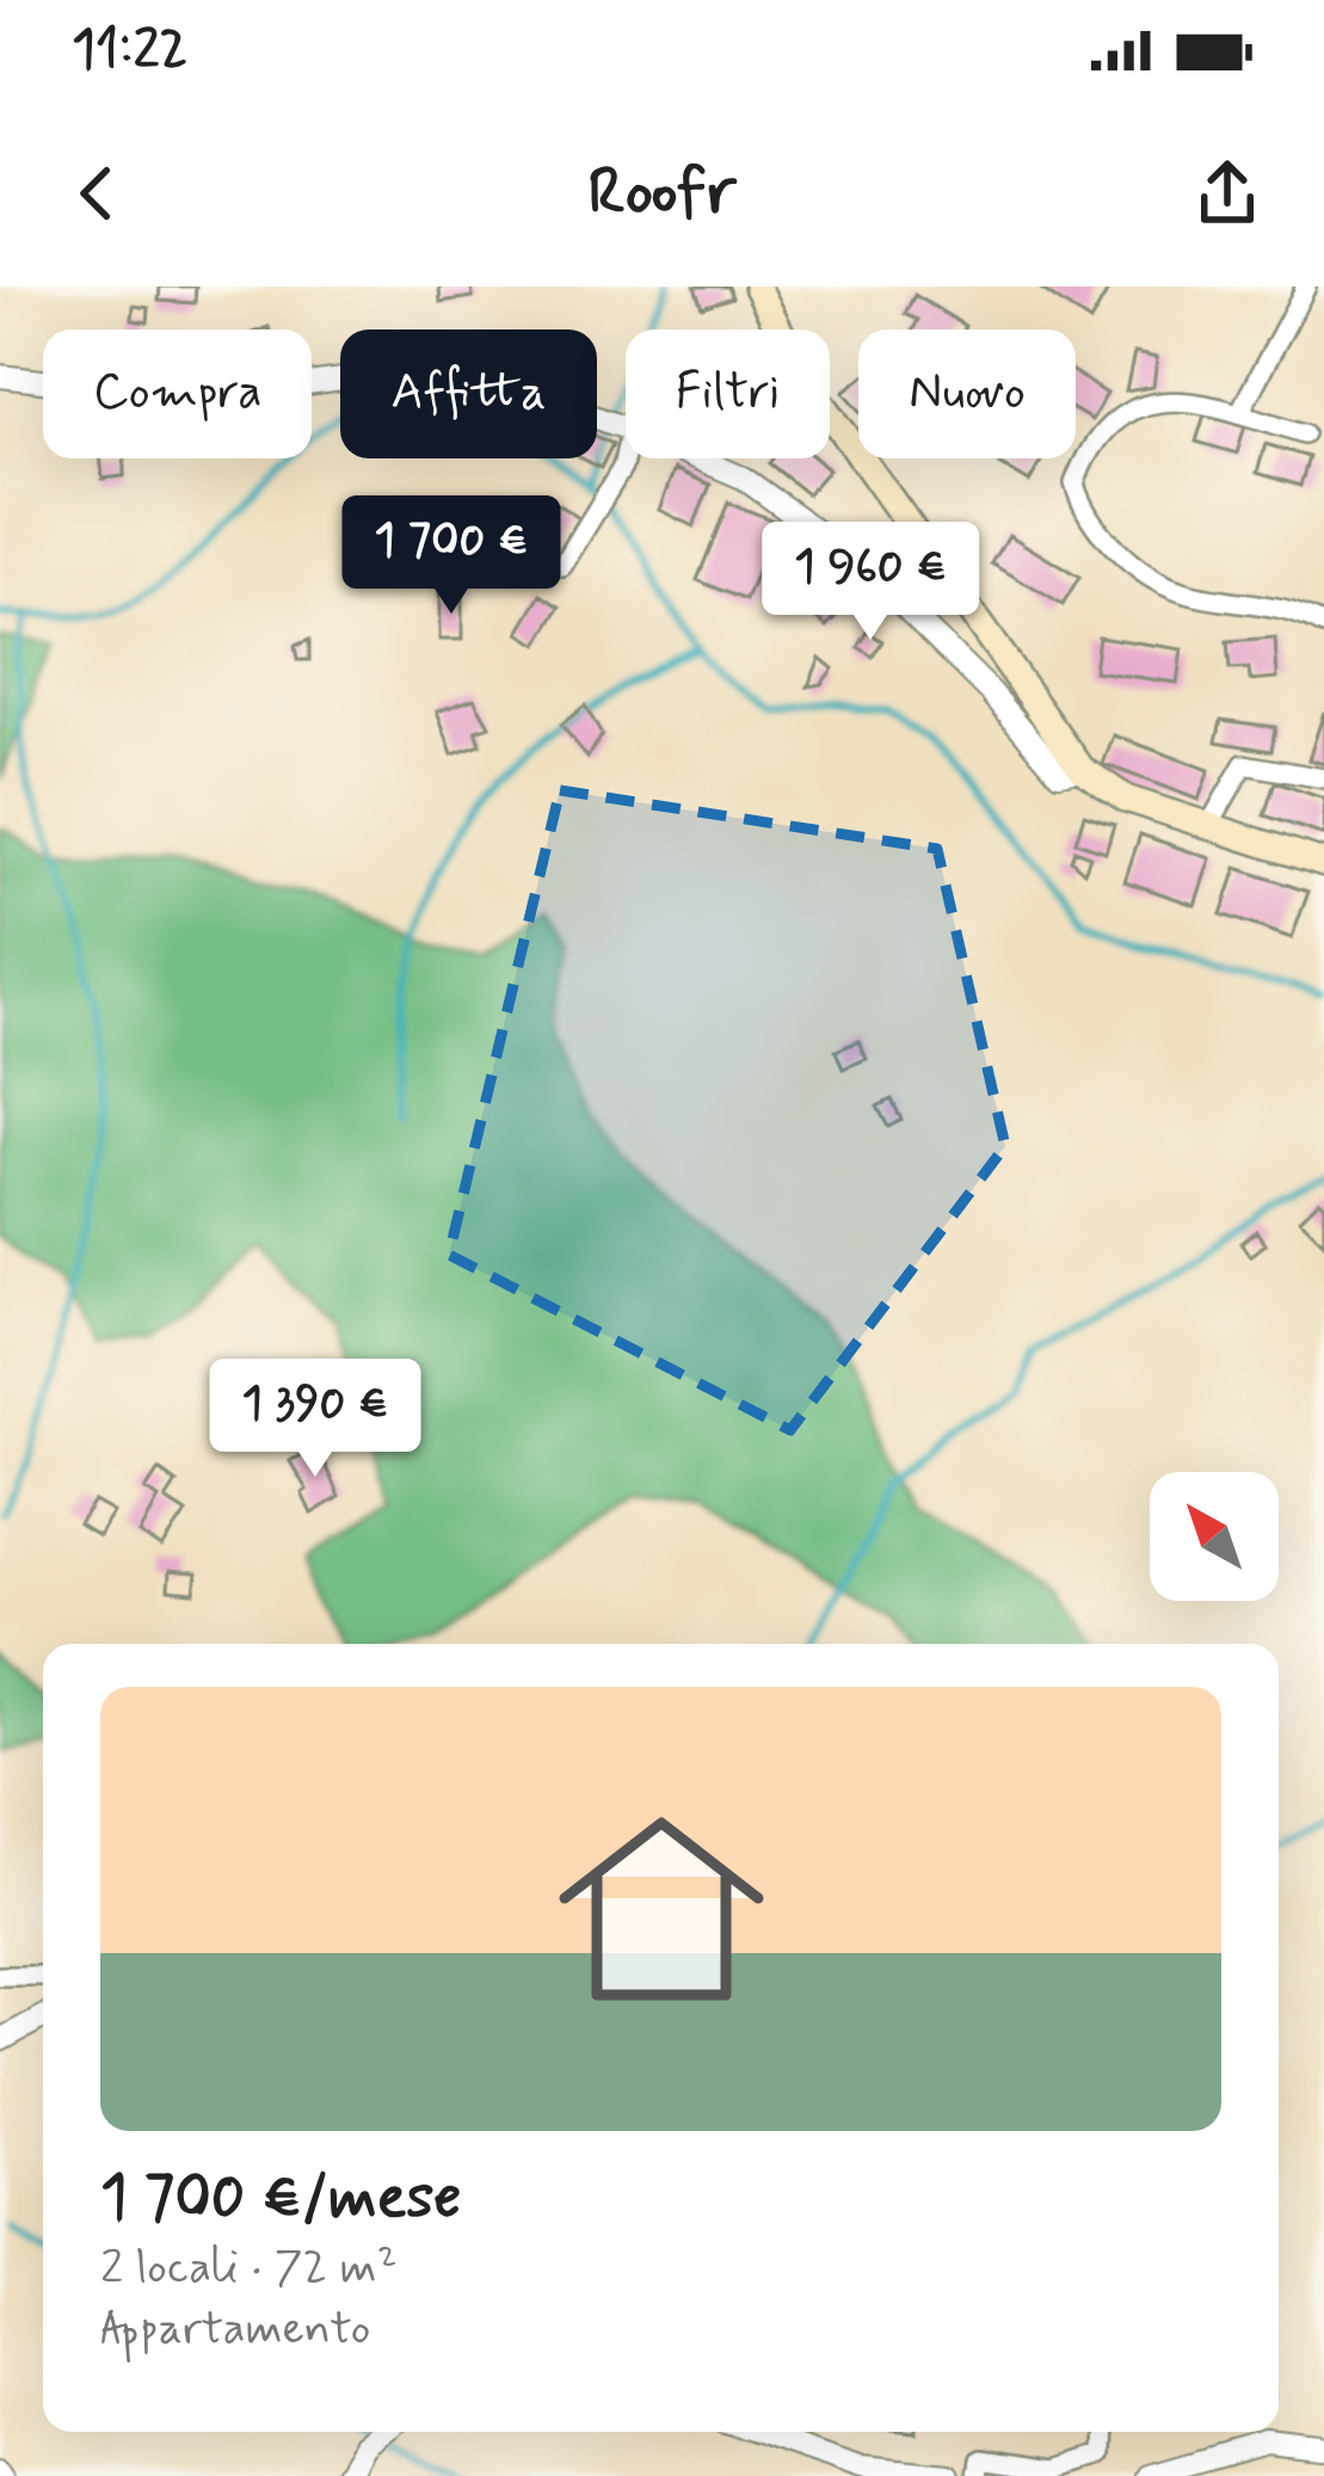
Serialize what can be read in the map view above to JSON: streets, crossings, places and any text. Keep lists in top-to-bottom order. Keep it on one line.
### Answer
{"north":"top left","page":{"status":"11:22","header":"Roofr","chip":["Compra","Affitta","Filtri","Nuovo"],"price":["1 700 €","1 960 €","1 390 €"],"list":[{"name":"1 700 €/mese","note":"2 locali · 72 m² · Appartamento"}]}}
